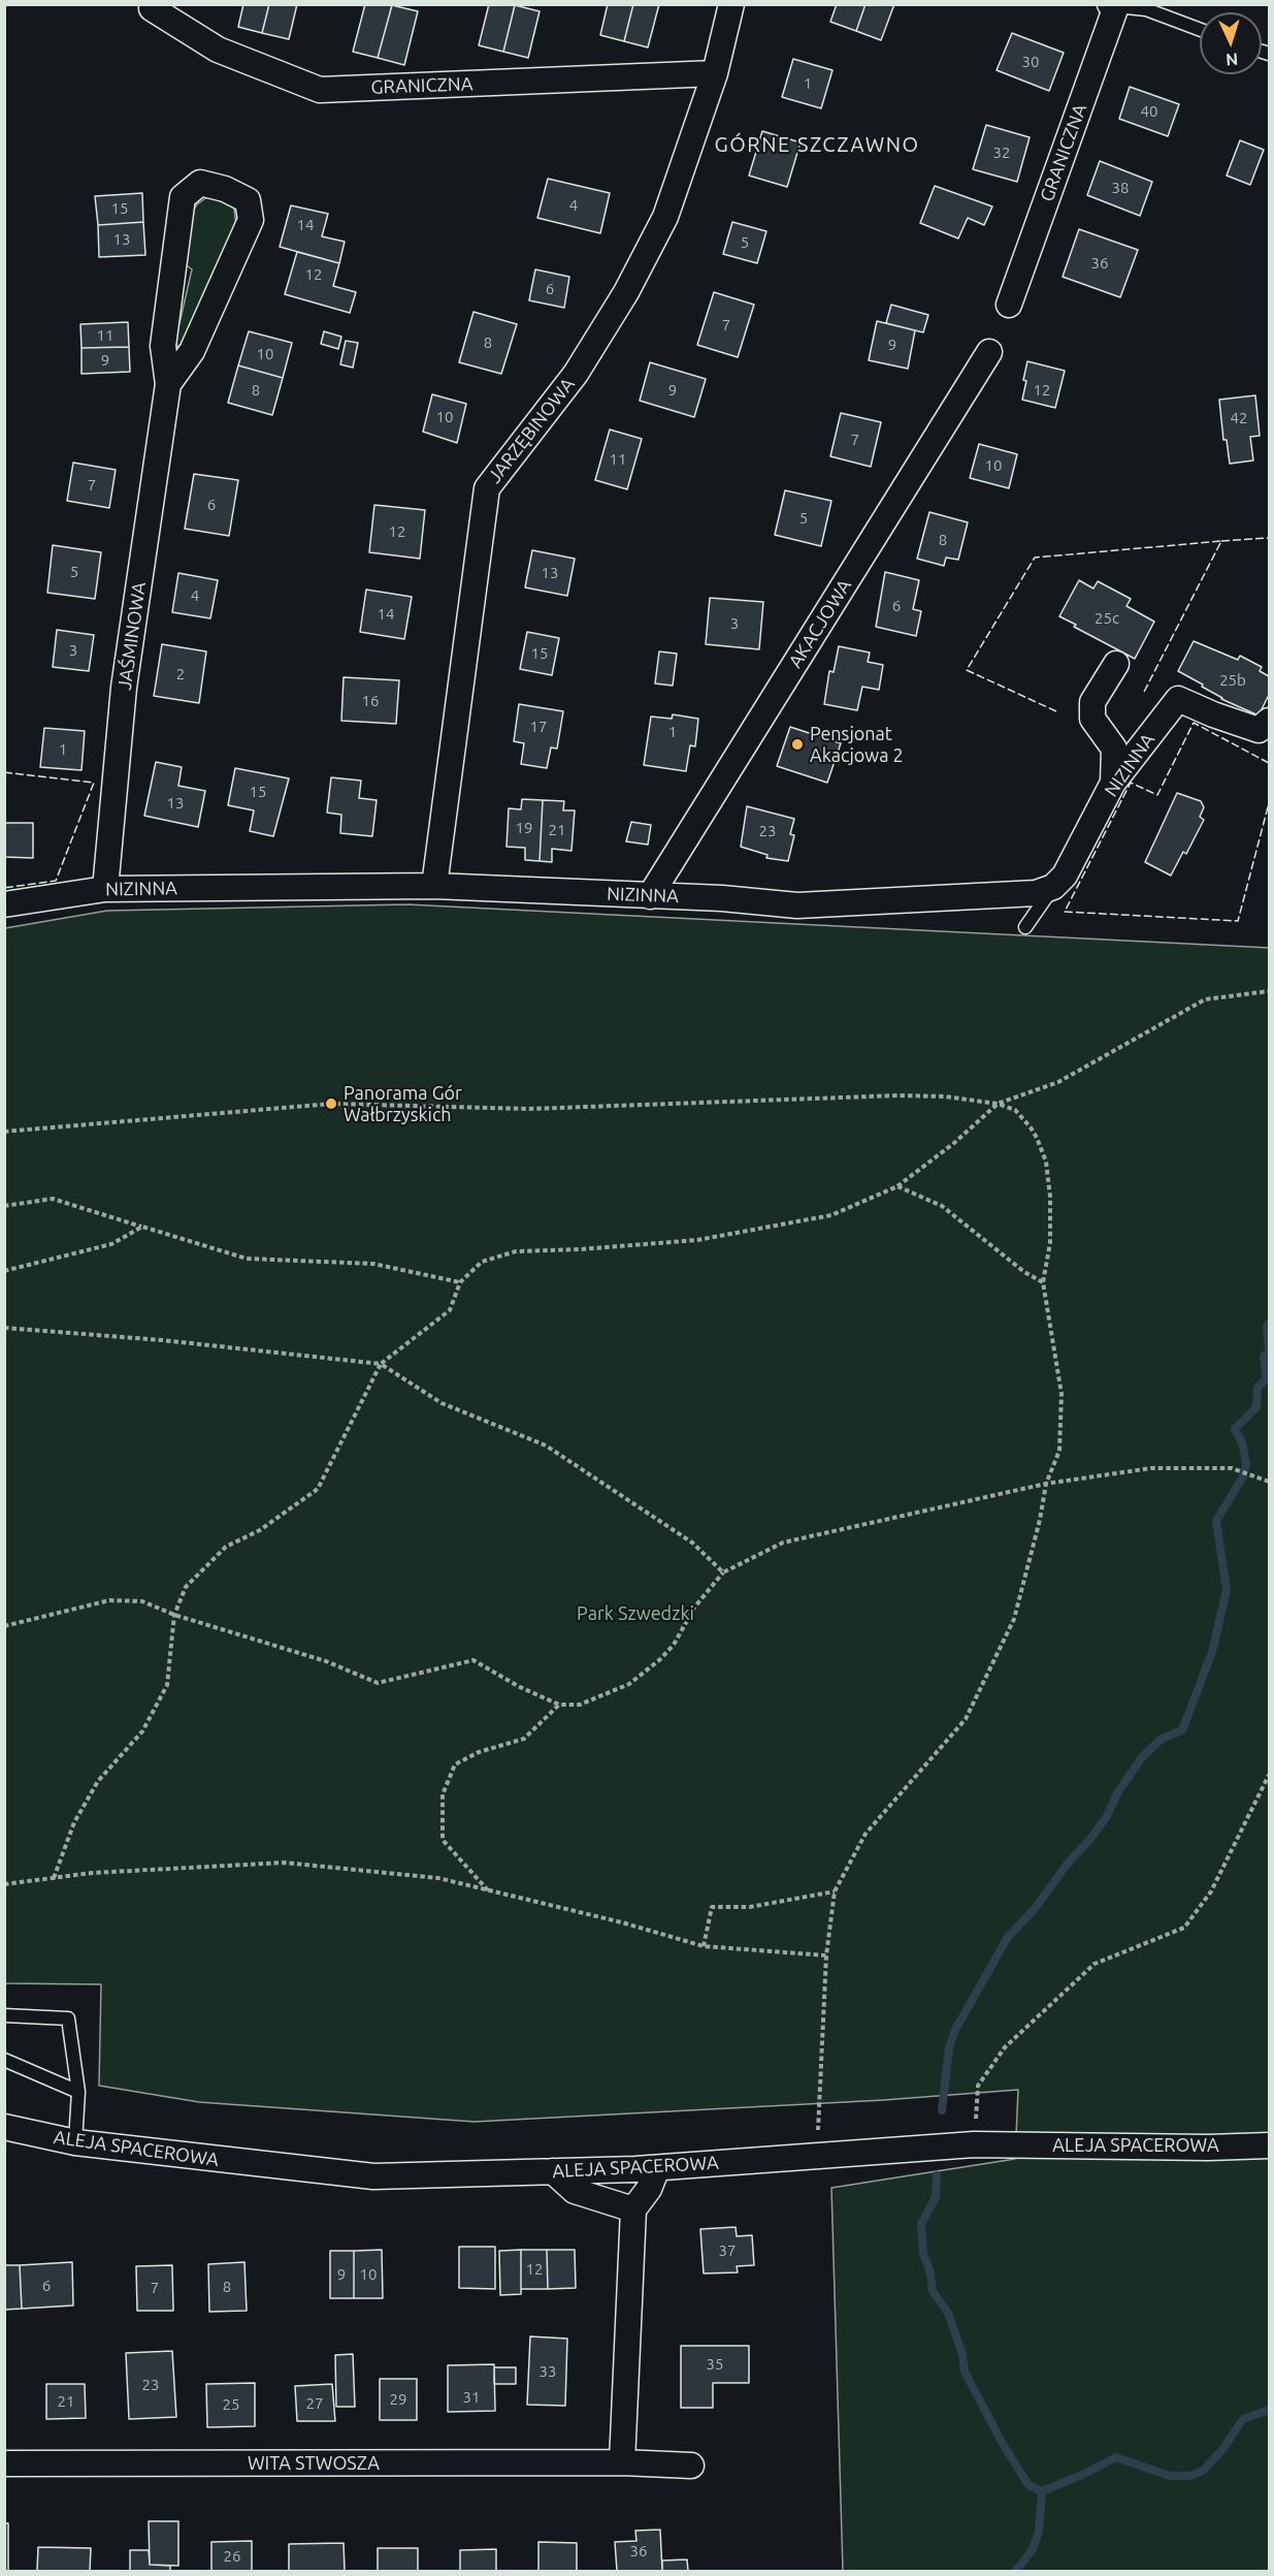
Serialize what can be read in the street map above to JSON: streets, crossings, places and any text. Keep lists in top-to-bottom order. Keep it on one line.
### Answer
{"streets":{"street":["GRANICZNA","JARZĘBINOWA","AKACJOWA","JAŚMINOWA","NIZINNA","ALEJA SPACEROWA","WITA STWOSZA"]},"crossings":[["GRANICZNA","JARZĘBINOWA"],["JARZĘBINOWA","NIZINNA"],["AKACJOWA","NIZINNA"],["JAŚMINOWA","NIZINNA"]],"districts":["GÓRNE SZCZAWNO"],"parks":["Park Szwedzki"],"places":["Pensjonat Akacjowa 2","Panorama Gór Wałbrzyskich"],"house_numbers":["30","1","40","32","38","4","15","14","13","5","36","12","6","7","11","8","9","10","9","8","9","12","10","42","7","11","10","7","6","5","12","8","5","13","4","6","14","25c","3","3","15","2","25b","16","17","1","1","15","13","19","21","23","37","12","9","10","6","8","7","35","33","23","31","29","21","27","25","36","26"],"north":"bottom"}
